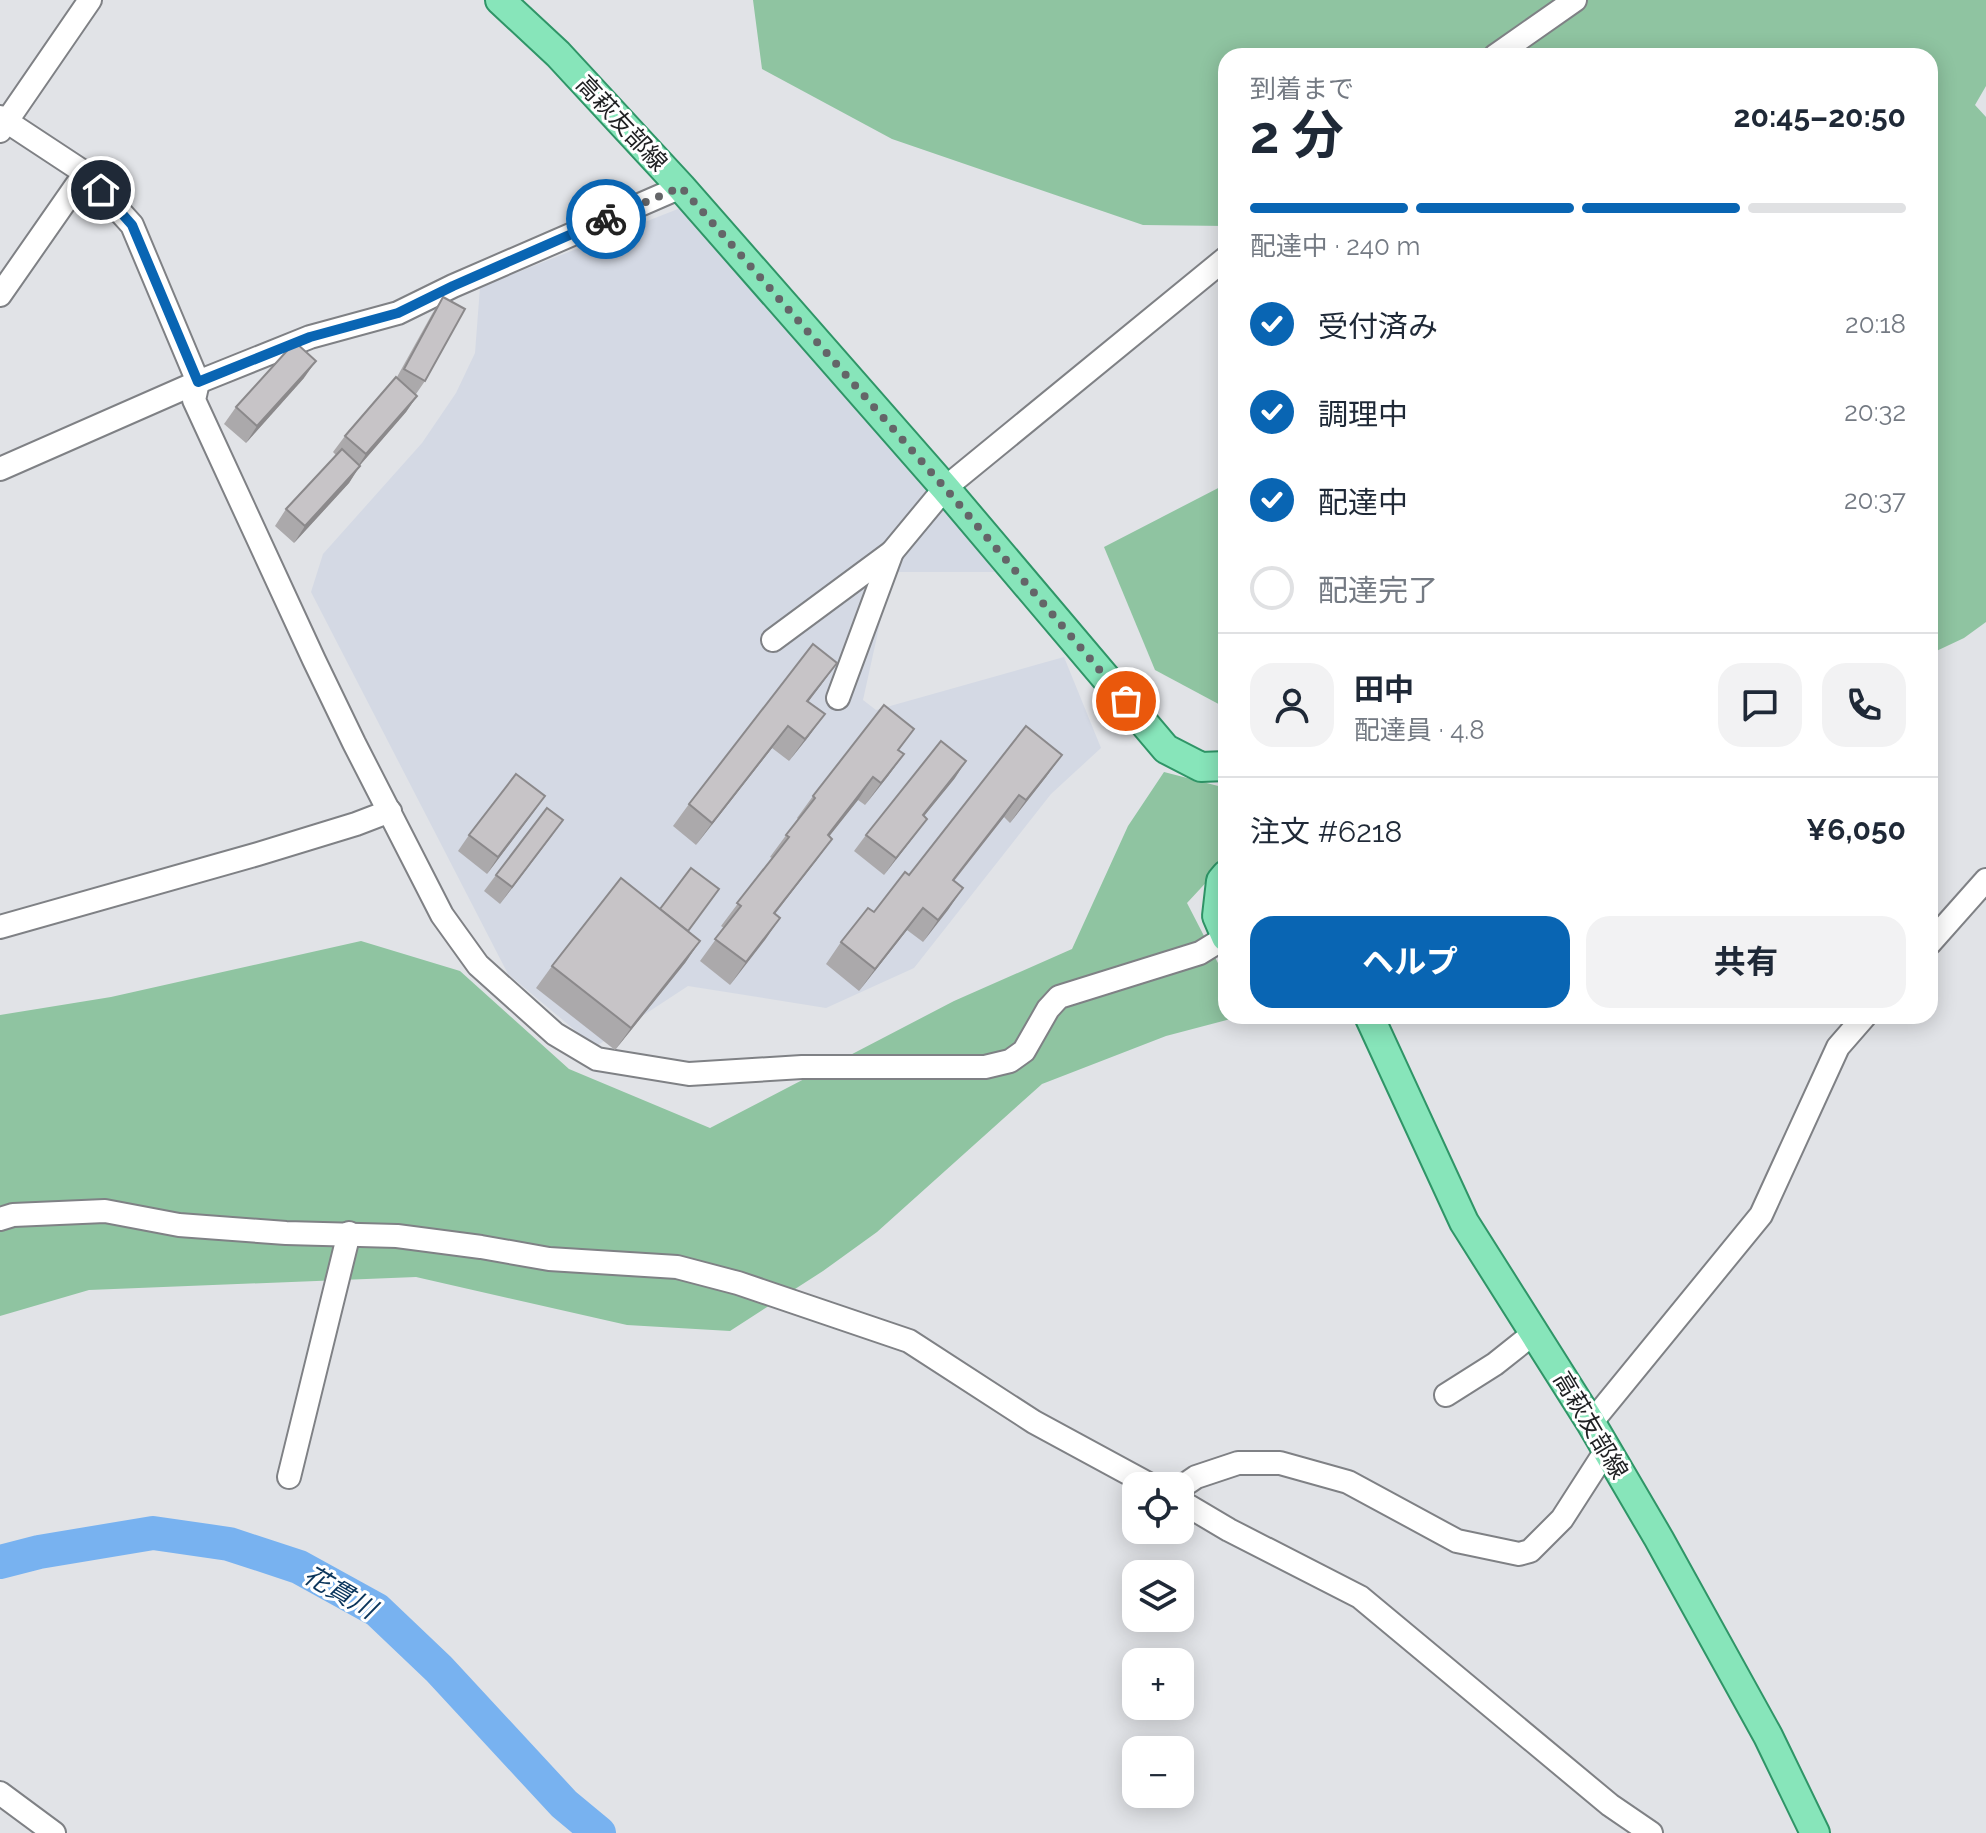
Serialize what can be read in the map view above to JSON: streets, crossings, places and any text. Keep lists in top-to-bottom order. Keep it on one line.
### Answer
{"streets":{"main road":["高萩友部線"]},"water":["花貫川"],"page":{"heading":["2 分","到着まで","20:45–20:50"],"panel":["田中","配達員 · 4.8","注文 #6218","¥6,050"],"bar":"配達中 · 240 m","list":[["受付済み","20:18"],["調理中","20:32"],["配達中","20:37"],"配達完了"],"buttons":["ヘルプ","共有"],"map_buttons":["+","−"]}}
